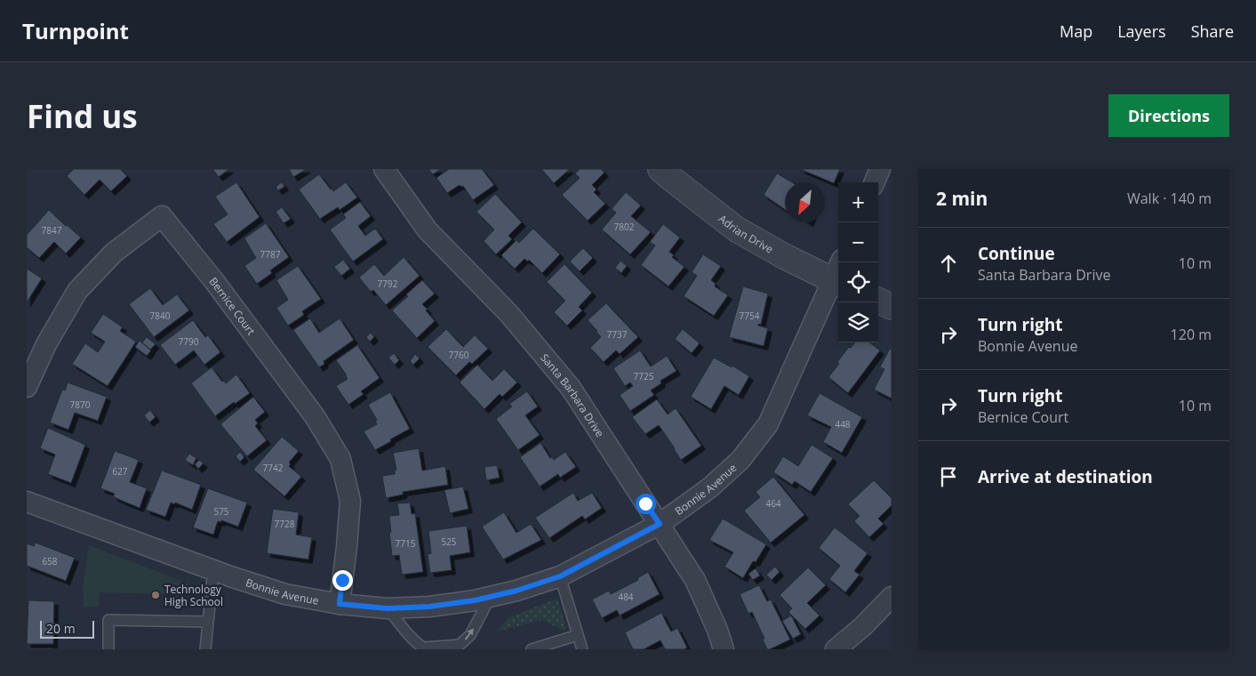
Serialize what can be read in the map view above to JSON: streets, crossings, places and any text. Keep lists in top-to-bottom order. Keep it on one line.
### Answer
{"streets":{"street":["Adrian Drive","Bernice Court","Santa Barbara Drive","Bonnie Avenue"]},"crossings":[["Bernice Court","Bonnie Avenue"],["Santa Barbara Drive","Bonnie Avenue"]],"places":["Technology High School"],"house_numbers":["7802","7847","7787","7792","7840","7754","7737","7790","7760","7725","7870","448","7742","627","464","575","7728","525","7715","658","484"],"scale_bar":"20 m","north":"bottom left","page":{"header":"Turnpoint","nav":["Map","Layers","Share"],"buttons":"Directions","title":"Find us","heading":["2 min","Walk · 140 m"],"map_buttons":["+","−"],"list":[["Continue","Santa Barbara Drive","10 m"],["Turn right","Bonnie Avenue","120 m"],["Turn right","Bernice Court","10 m"],"Arrive at destination"],"scale":"20 m"}}
